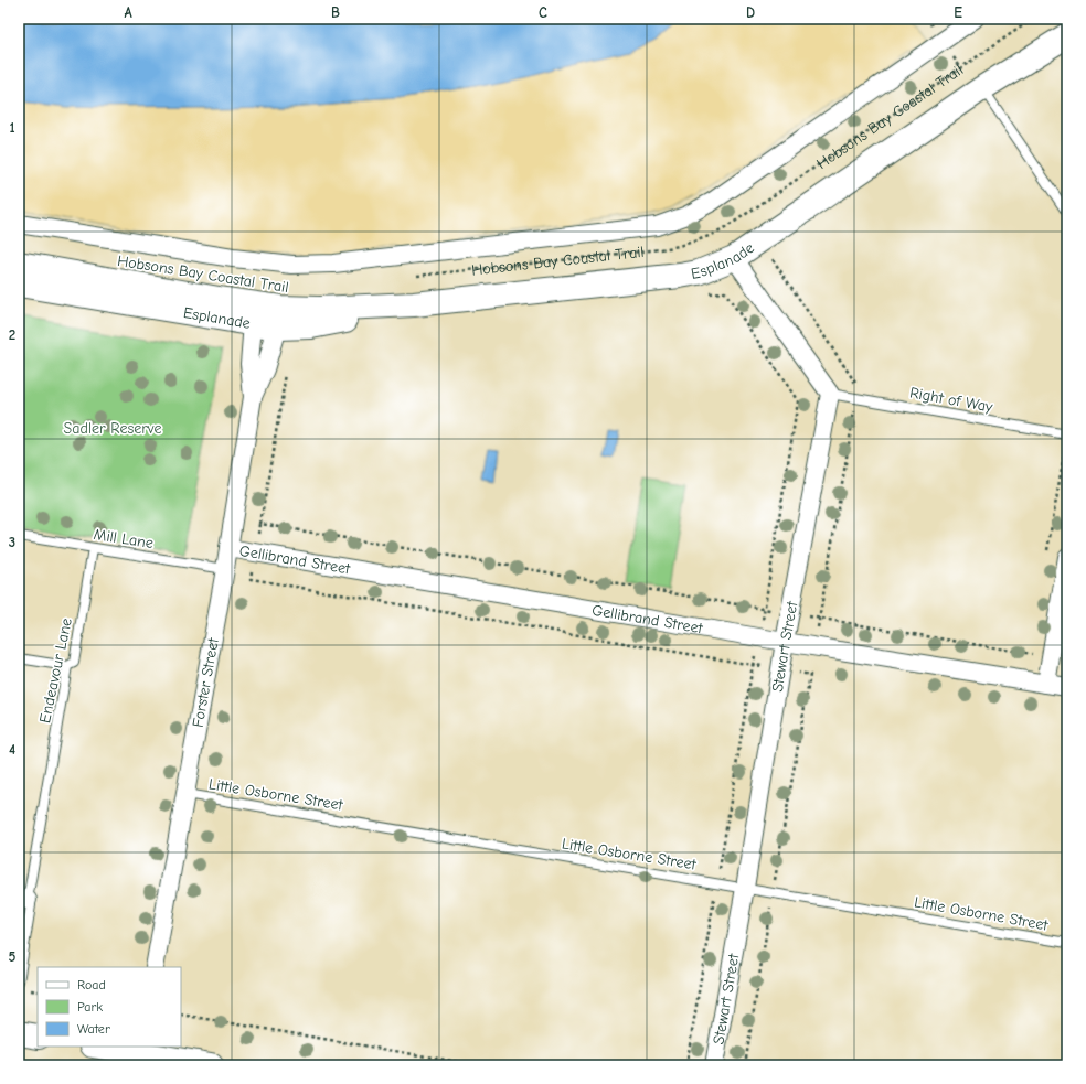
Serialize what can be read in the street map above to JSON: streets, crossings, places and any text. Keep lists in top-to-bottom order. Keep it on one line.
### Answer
{"streets":{"street":["Hobsons Bay Coastal Trail","Esplanade","Gellibrand Street","Stewart Street","Forster Street"],"lane":["Right of Way","Mill Lane","Endeavour Lane","Little Osborne Street"]},"crossings":[["Esplanade","Forster Street"],["Right of Way","Stewart Street"],["Mill Lane","Endeavour Lane"],["Mill Lane","Forster Street"],["Gellibrand Street","Stewart Street"],["Gellibrand Street","Forster Street"],["Stewart Street","Little Osborne Street"],["Forster Street","Little Osborne Street"]],"parks":["Sadler Reserve"],"legend":["Road","Park","Water"],"grid":{"columns":["A","B","C","D","E"],"rows":["1","2","3","4","5"]}}
